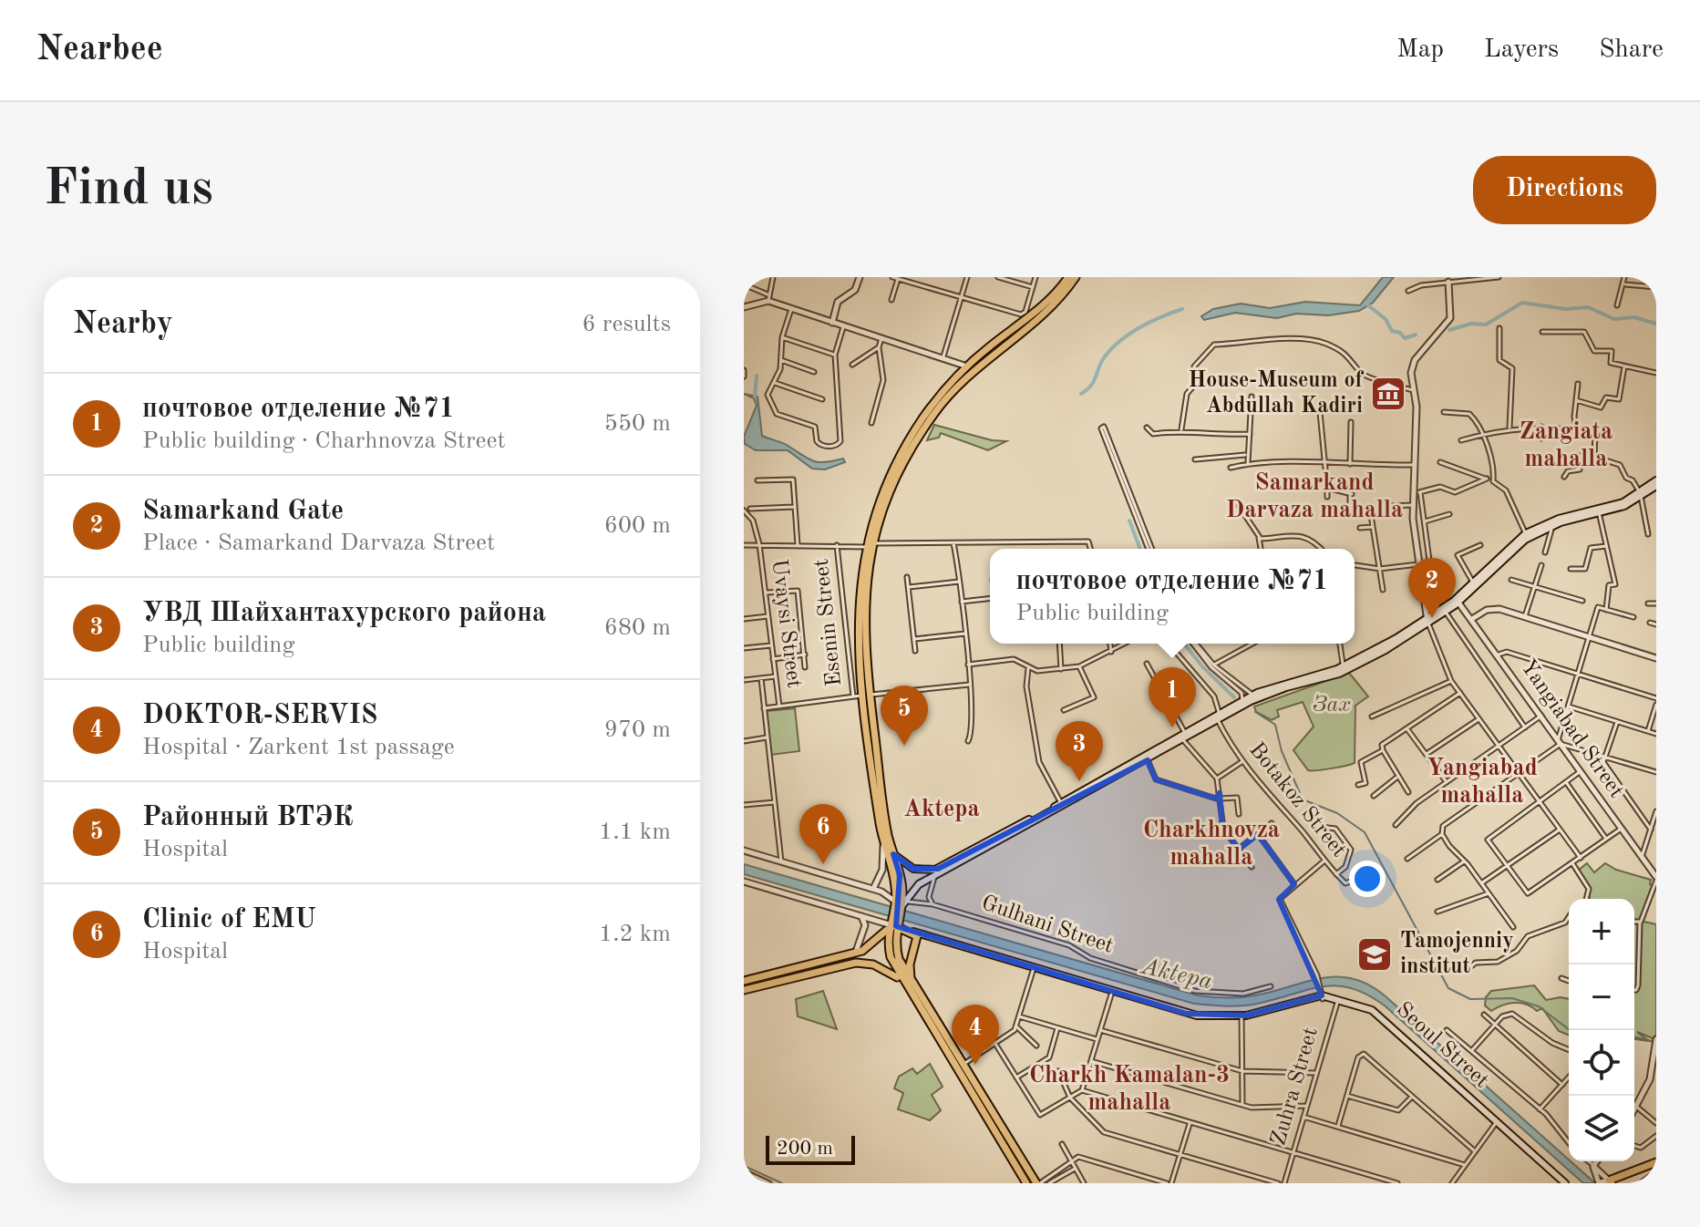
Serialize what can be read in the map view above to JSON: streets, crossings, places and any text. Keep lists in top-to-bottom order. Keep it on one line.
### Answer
{"streets":{"main road":["Seoul Street"],"street":["Esenin Street","Uvaysi Street","Yangiabad Street","Botakoz Street","Gulhani Street","Zuhra Street"]},"crossings":[["Seoul Street","Zuhra Street"]],"districts":["Zangiata mahalla","Samarkand Darvaza mahalla","Yangiabad mahalla","Aktepa","Charkhnovza mahalla","Charkh Kamalan-3 mahalla"],"water":["Aktepa"],"parks":["Зах"],"places":{"museum":["House-Museum of Abdullah Kadiri"],"school or university":["Tamojenniy institut"]},"scale_bar":"200 m","page":{"header":"Nearbee","nav":["Map","Layers","Share"],"buttons":"Directions","title":"Find us","heading":["Nearby","6 results"],"list":[{"mark":"1","name":"почтовое отделение №71","note":"Public building · Charhnovza Street","value":"550 m"},{"mark":"2","name":"Samarkand Gate","note":"Place · Samarkand Darvaza Street","value":"600 m"},{"mark":"3","name":"УВД Шайхантахурского района","note":"Public building","value":"680 m"},{"mark":"4","name":"DOKTOR-SERVIS","note":"Hospital · Zarkent 1st passage","value":"970 m"},{"mark":"5","name":"Районный ВТЭК","note":"Hospital","value":"1.1 km"},{"mark":"6","name":"Clinic of EMU","note":"Hospital","value":"1.2 km"}],"popup":["почтовое отделение №71","Public building"],"pins":["2","1","5","3","6","4"],"map_buttons":["+","−"],"scale":"200 m"}}
